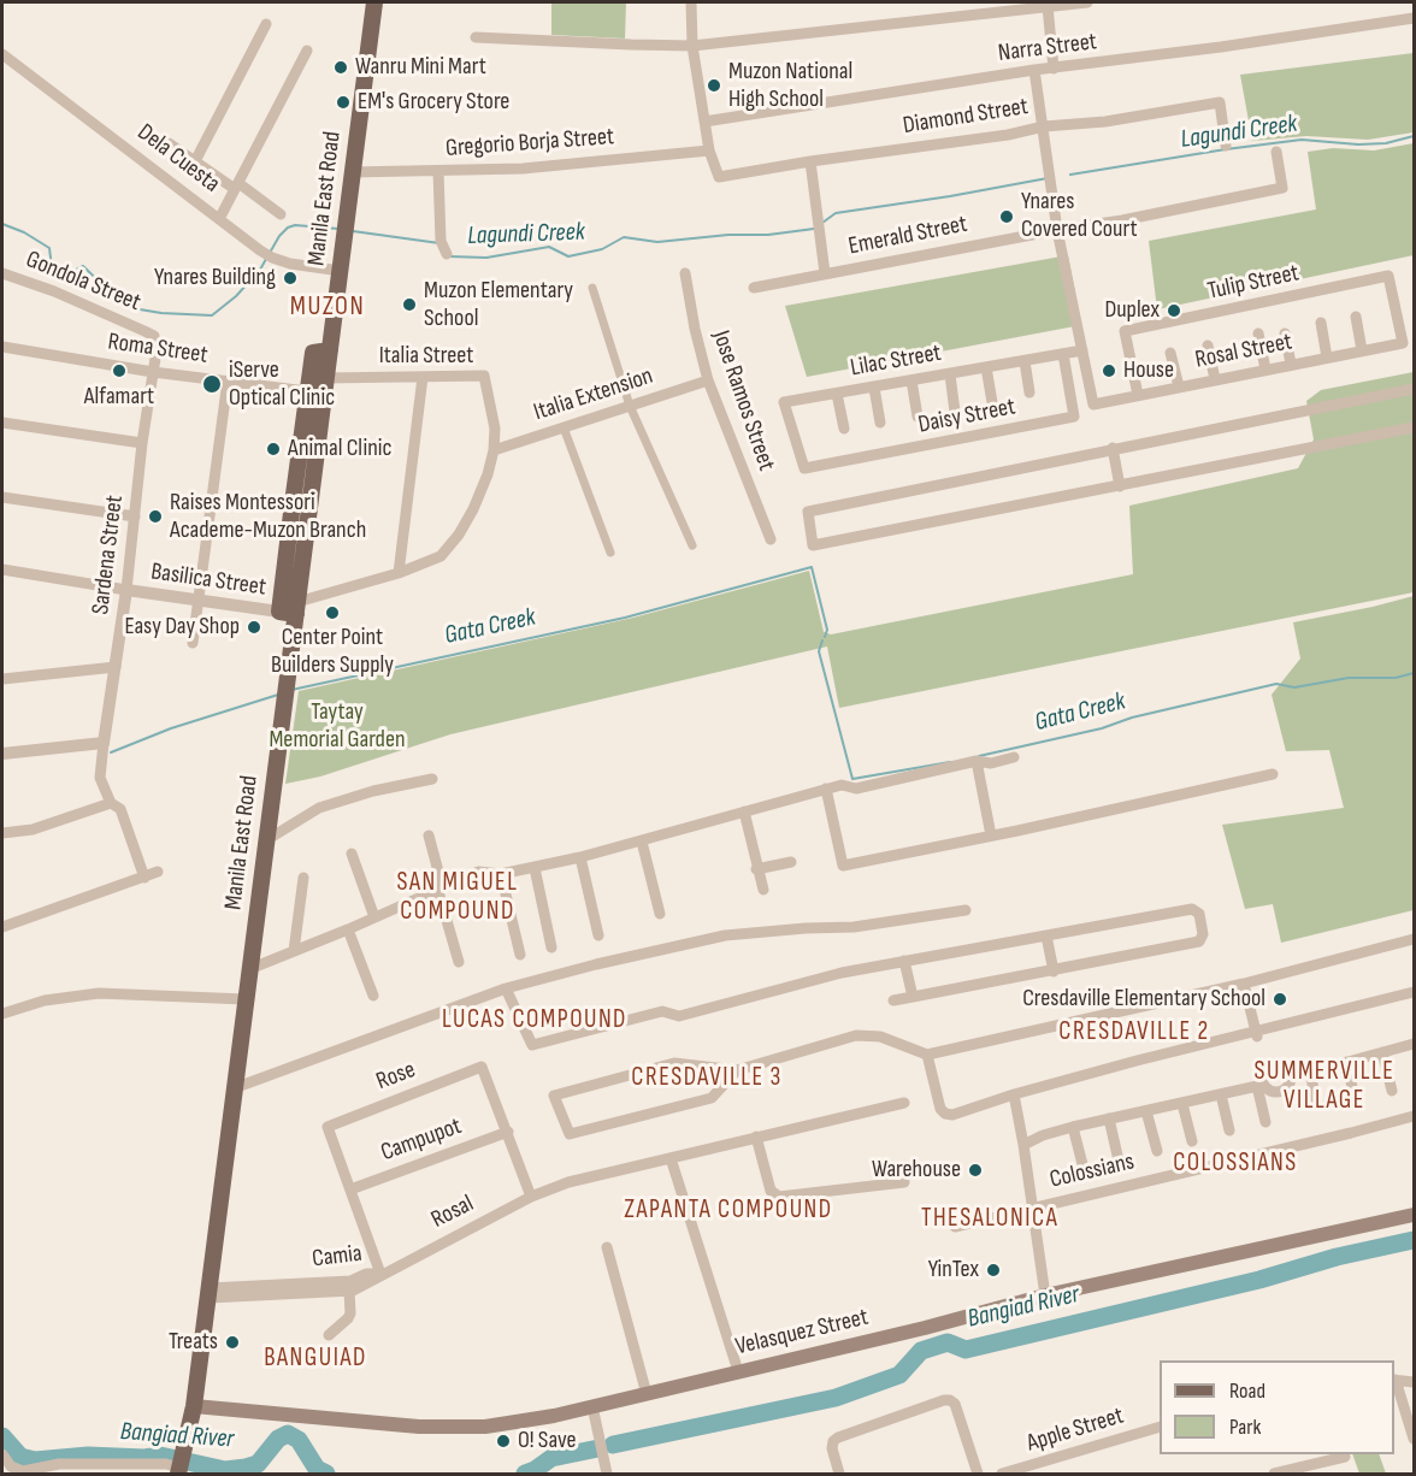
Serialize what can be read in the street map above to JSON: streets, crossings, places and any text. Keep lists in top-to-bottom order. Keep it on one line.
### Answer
{"streets":{"main road":["Manila East Road","Velasquez Street"],"street":["Narra Street","Diamond Street","Gregorio Borja Street","Dela Cuesta","Emerald Street","Gondola Street","Tulip Street","Roma Street","Rosal Street","Italia Street","Lilac Street","Italia Extension","Jose Ramos Street","Daisy Street","Sardena Street","Basilica Street","Rose","Campupot","Colossians","Rosal","Camia","Apple Street"]},"crossings":[["Diamond Street","Gregorio Borja Street"],["Gregorio Borja Street","Manila East Road"],["Dela Cuesta","Manila East Road"],["Manila East Road","Roma Street"],["Manila East Road","Italia Street"],["Manila East Road","Basilica Street"],["Manila East Road","Camia"],["Manila East Road","Velasquez Street"],["Gondola Street","Roma Street"],["Gondola Street","Sardena Street"],["Tulip Street","Rosal Street"],["Roma Street","Italia Street"],["Roma Street","Sardena Street"],["Rosal Street","Lilac Street"],["Italia Street","Italia Extension"],["Italia Street","Basilica Street"],["Lilac Street","Daisy Street"],["Italia Extension","Jose Ramos Street"],["Sardena Street","Basilica Street"],["Rose","Campupot"],["Rosal","Camia"]],"districts":["MUZON","SAN MIGUEL COMPOUND","LUCAS COMPOUND","CRESDAVILLE 2","SUMMERVILLE VILLAGE","CRESDAVILLE 3","COLOSSIANS","ZAPANTA COMPOUND","THESALONICA","BANGUIAD"],"water":["Lagundi Creek","Gata Creek","Bangiad River"],"parks":["Taytay Memorial Garden"],"places":["Wanru Mini Mart","Muzon National High School","EM's Grocery Store","Ynares Covered Court","Ynares Building","Muzon Elementary School","Duplex","Alfamart","House","iServe Optical Clinic","Animal Clinic","Raises Montessori Academe-Muzon Branch","Center Point Builders Supply","Easy Day Shop","Cresdaville Elementary School","Warehouse","YinTex","Treats","O! Save"],"legend":["Road","Park"]}
